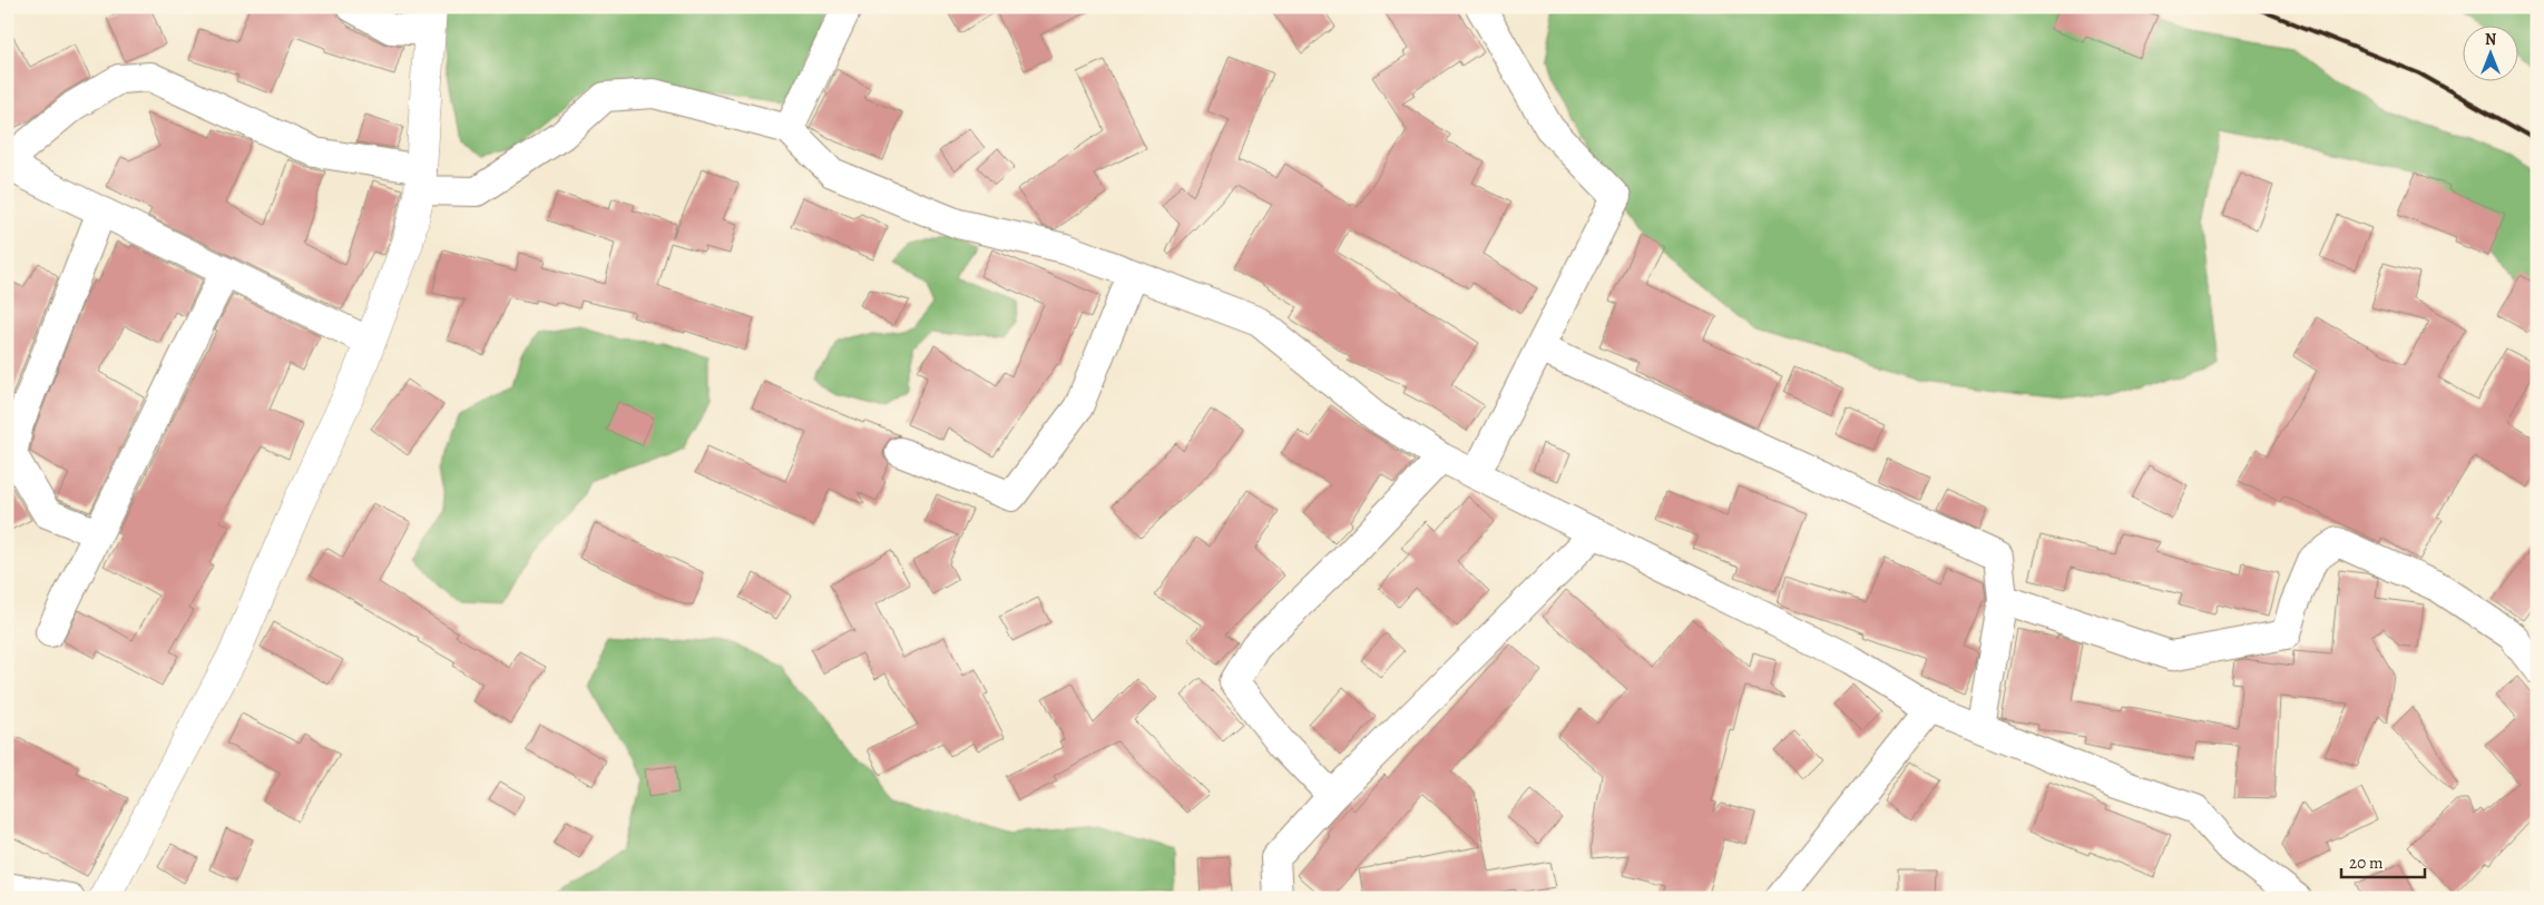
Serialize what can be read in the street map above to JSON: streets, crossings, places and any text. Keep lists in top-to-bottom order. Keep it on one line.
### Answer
{"scale_bar":"20 m","north":"top"}
